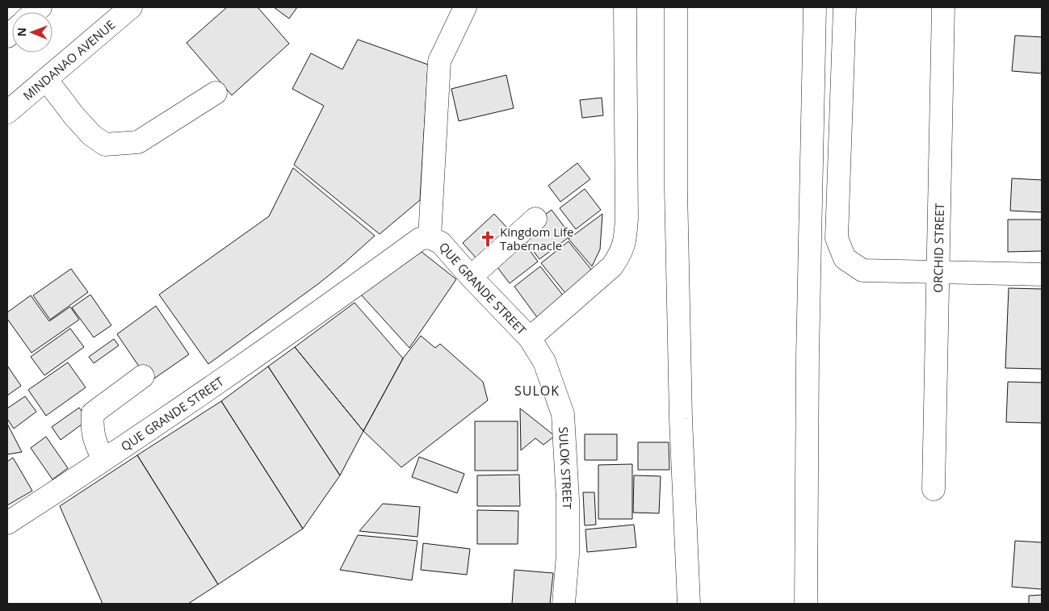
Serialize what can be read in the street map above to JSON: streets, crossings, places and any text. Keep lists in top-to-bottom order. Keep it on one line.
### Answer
{"streets":{"main road":["MINDANAO AVENUE","ORCHID STREET","QUE GRANDE STREET","SULOK STREET"]},"crossings":[["QUE GRANDE STREET","SULOK STREET"]],"districts":["SULOK"],"places":{"church":["Kingdom Life Tabernacle"]},"north":"left"}
